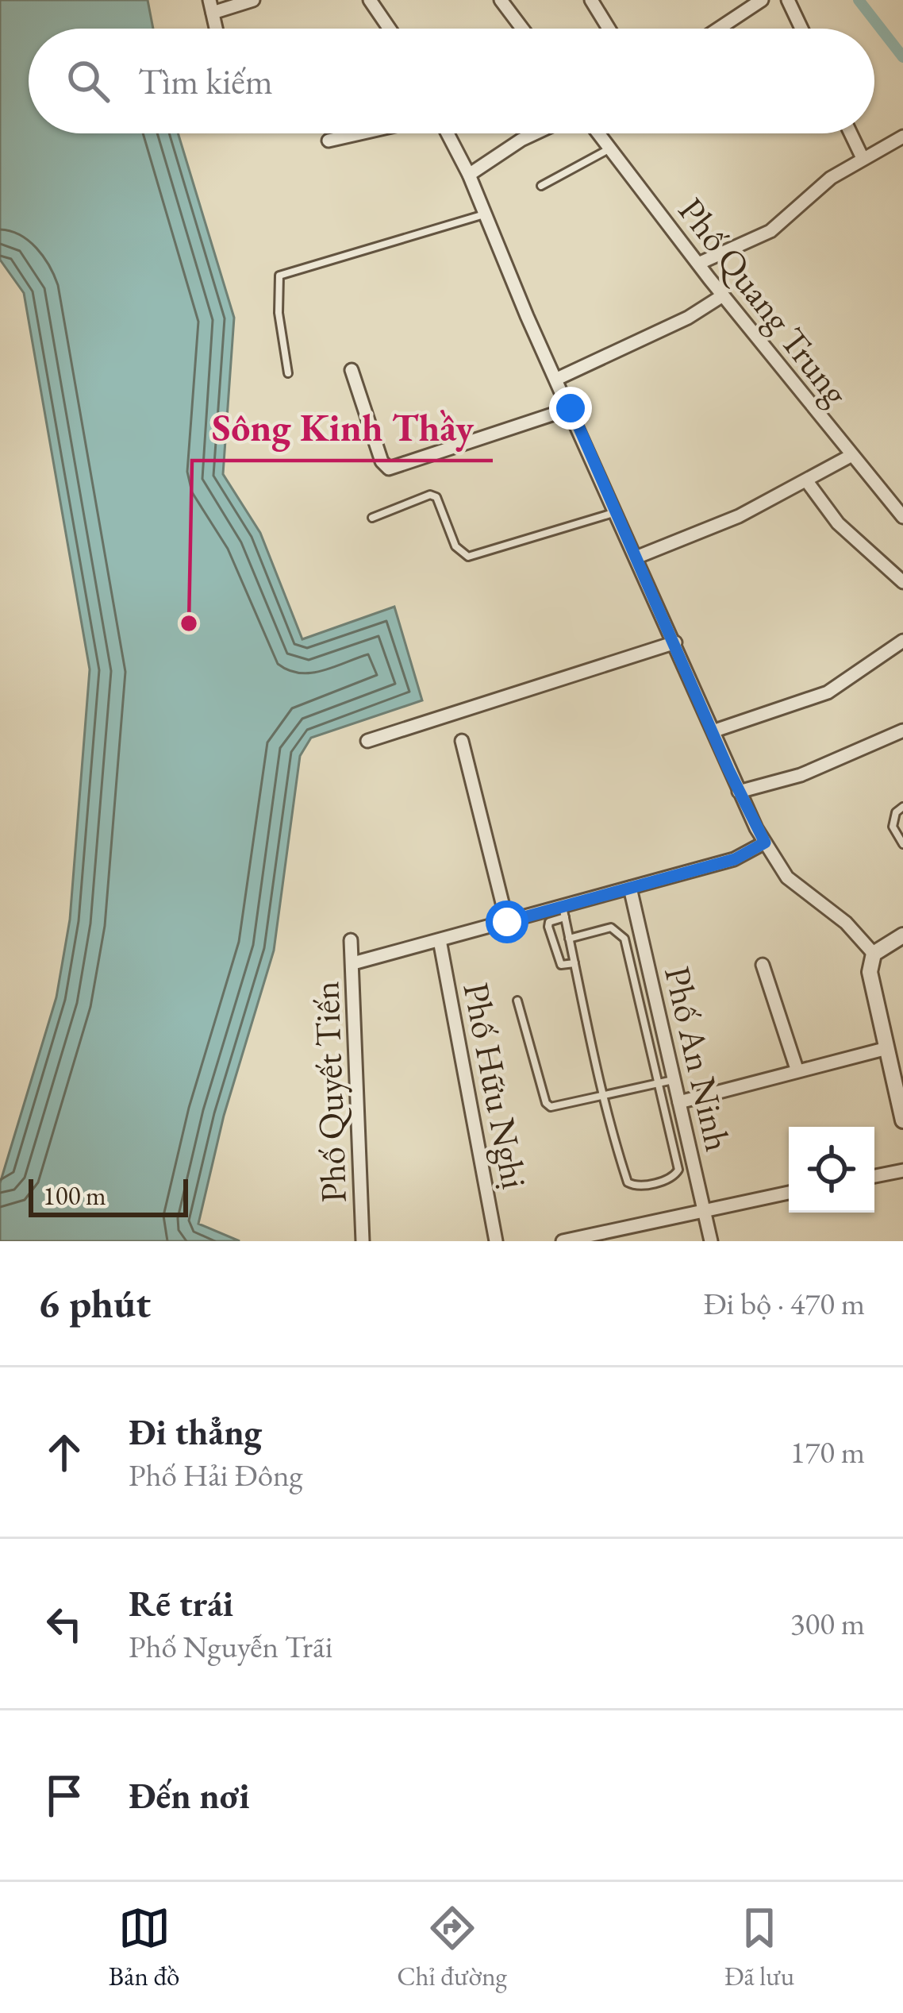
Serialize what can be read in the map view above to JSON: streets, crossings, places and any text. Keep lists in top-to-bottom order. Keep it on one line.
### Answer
{"streets":{"street":["Phố Quang Trung","Phố An Ninh","Phố Hữu Nghị","Phố Quyết Tiến"]},"places":["Sông Kinh Thầy"],"scale_bar":"100 m","page":{"search":"Tìm kiếm","scale":"100 m","heading":["6 phút","Đi bộ · 470 m"],"list":[["Đi thẳng","Phố Hải Đông","170 m"],["Rẽ trái","Phố Nguyễn Trãi","300 m"],"Đến nơi"],"nav":["Bản đồ","Chỉ đường","Đã lưu"]}}
